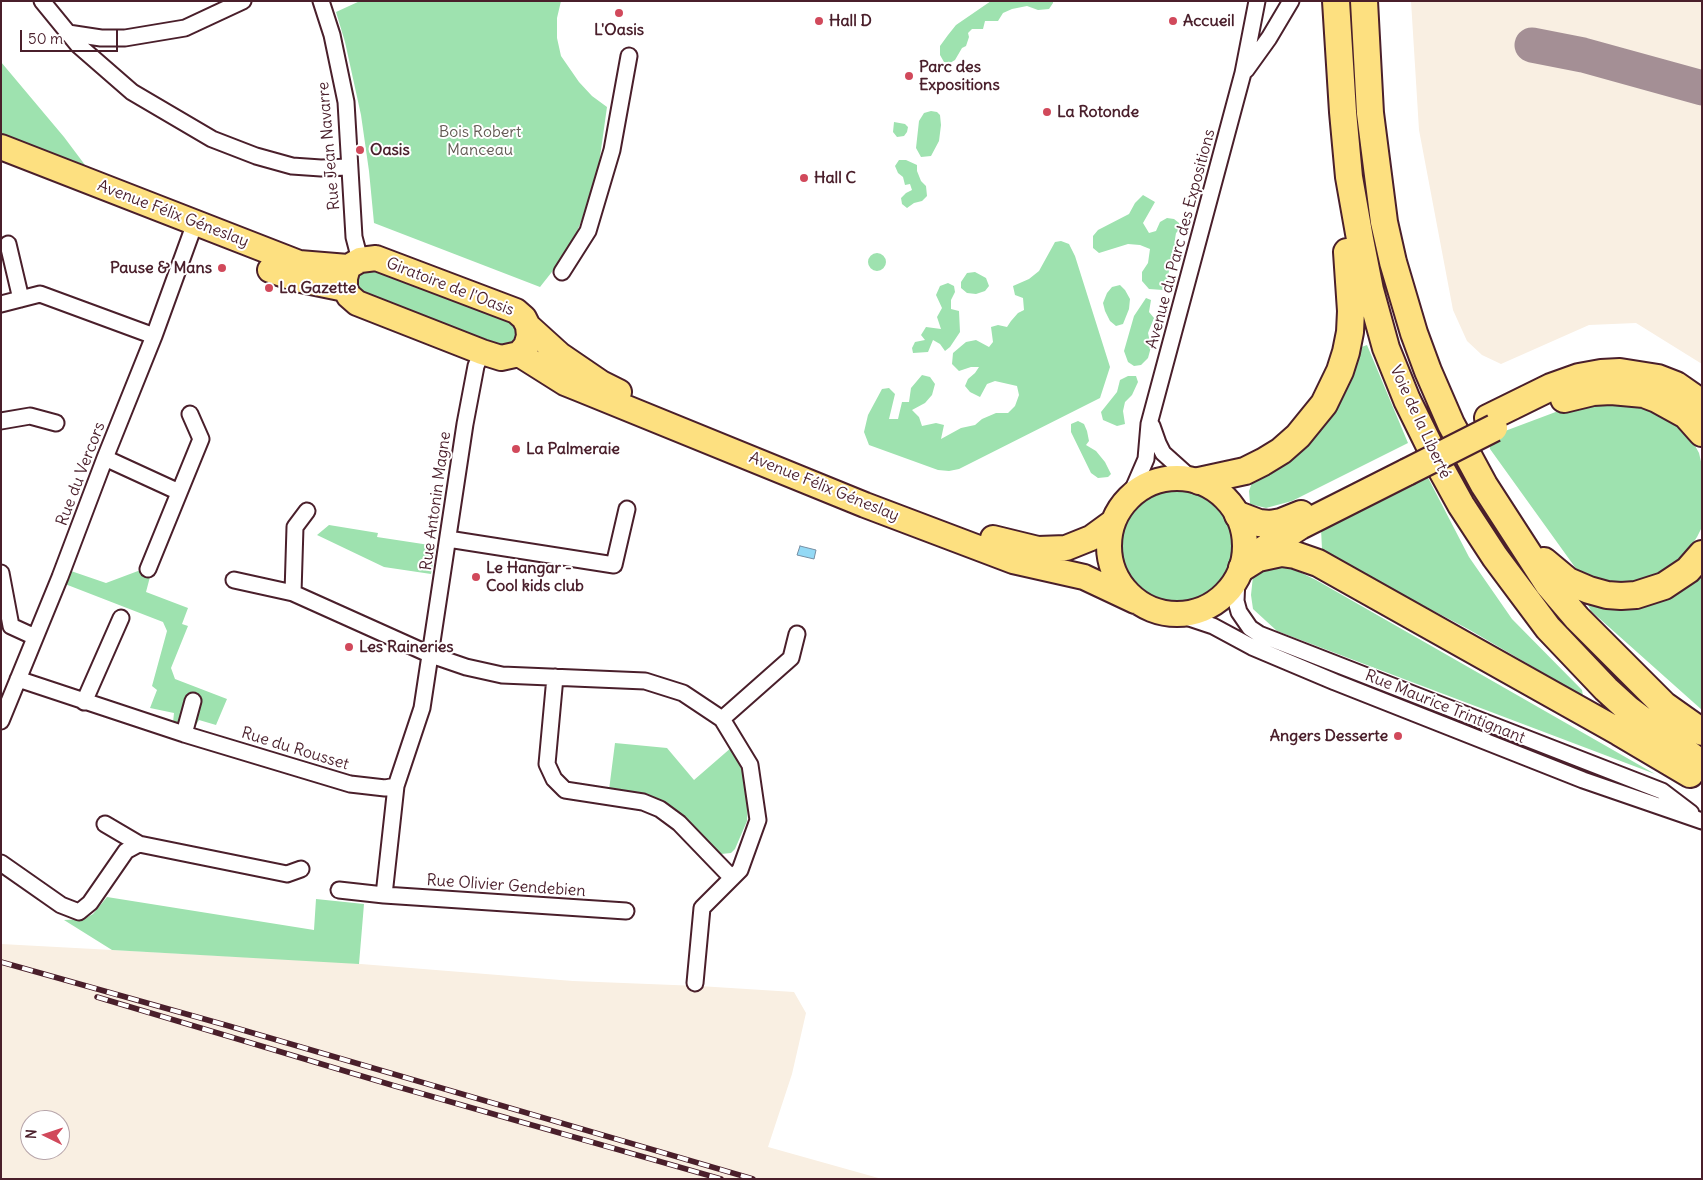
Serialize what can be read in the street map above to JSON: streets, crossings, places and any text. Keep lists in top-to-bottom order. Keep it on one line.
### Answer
{"streets":{"highway":["Voie de la Liberté"],"main road":["Avenue Félix Géneslay","Giratoire de l'Oasis"],"street":["Rue Jean Navarre","Avenue du Parc des Expositions","Rue du Vercors","Rue Antonin Magne","Rue Maurice Trintignant","Rue du Rousset","Rue Olivier Gendebien"]},"crossings":[["Rue Jean Navarre","Avenue Félix Géneslay"],["Rue Jean Navarre","Giratoire de l'Oasis"],["Avenue Félix Géneslay","Avenue du Parc des Expositions"],["Avenue Félix Géneslay","Giratoire de l'Oasis"],["Avenue Félix Géneslay","Rue du Vercors"],["Avenue Félix Géneslay","Rue Maurice Trintignant"],["Avenue du Parc des Expositions","Rue Maurice Trintignant"],["Rue du Vercors","Rue du Rousset"]],"parks":["Bois Robert Manceau"],"places":["L'Oasis","Hall D","Accueil","Parc des Expositions","La Rotonde","Oasis","Hall C","Pause & Mans","La Gazette","La Palmeraie","Le Hangar - Cool kids club","Les Raineries","Angers Desserte"],"scale_bar":"50 m","north":"left"}
